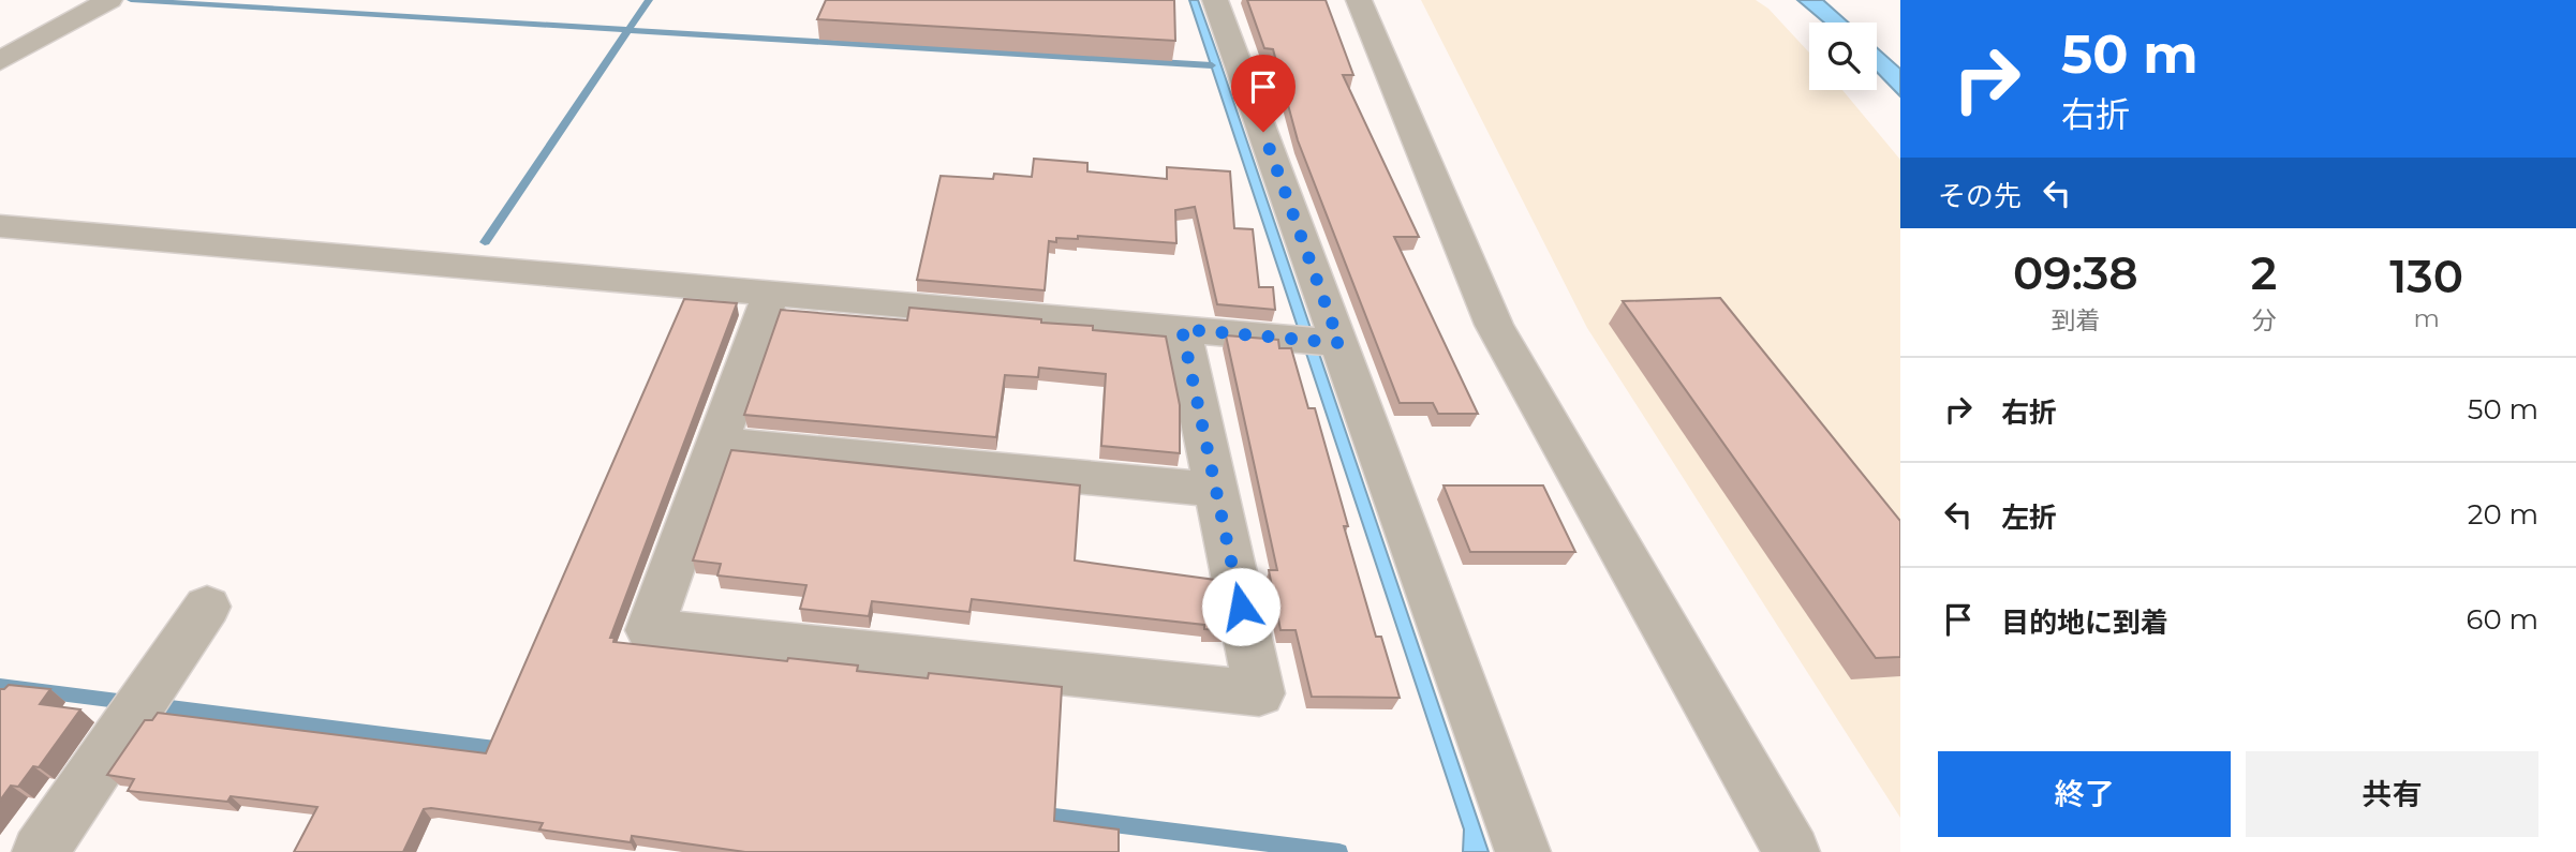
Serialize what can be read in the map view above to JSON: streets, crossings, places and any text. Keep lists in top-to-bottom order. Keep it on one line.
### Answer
{"page":{"turn":["50 m","右折"],"then":"その先","eta":["09:38","到着","2","分","130","m"],"list":[{"name":"右折","value":"50 m"},{"name":"左折","value":"20 m"},{"name":"目的地に到着","value":"60 m"}],"buttons":["終了","共有"]}}
